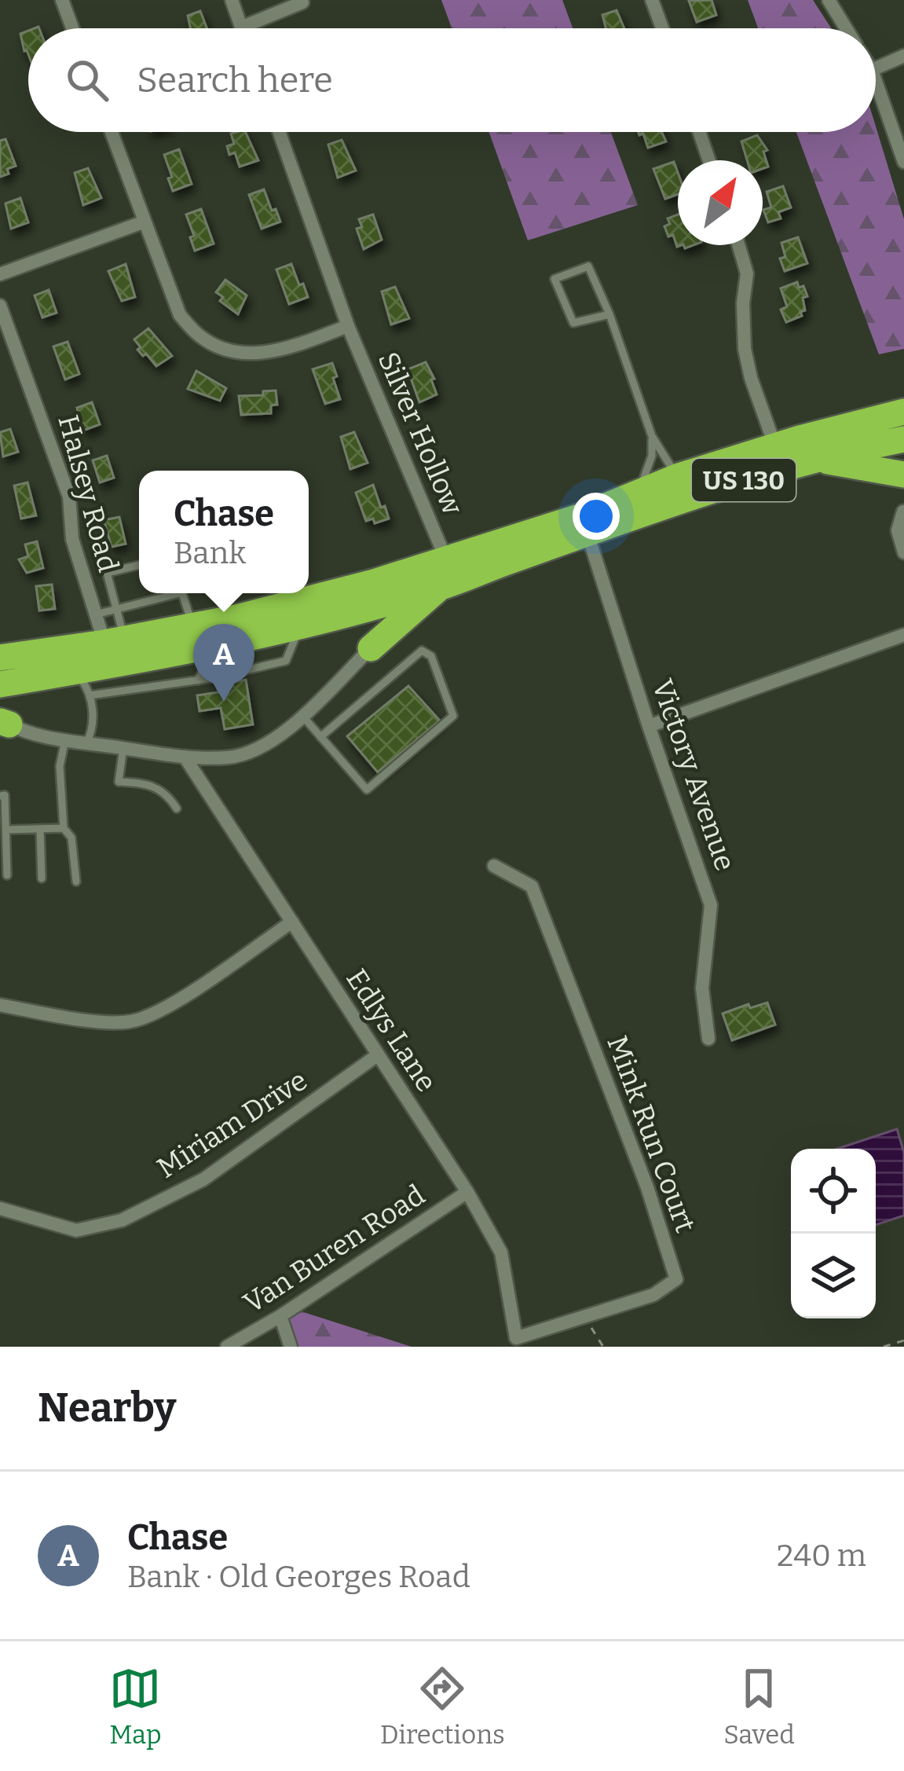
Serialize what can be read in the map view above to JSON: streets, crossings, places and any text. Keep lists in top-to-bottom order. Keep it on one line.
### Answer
{"streets":{"highway":["US 130"],"street":["Silver Hollow","Halsey Road","Victory Avenue","Edlys Lane","Miriam Drive","Mink Run Court","Van Buren Road"]},"crossings":[["Silver Hollow","US 130"],["US 130","Halsey Road"],["US 130","Victory Avenue"],["Edlys Lane","Miriam Drive"],["Edlys Lane","Mink Run Court"],["Edlys Lane","Van Buren Road"]],"north":"top right","page":{"search":"Search here","popup":["Chase","Bank"],"pins":"A","heading":"Nearby","list":[{"mark":"A","name":"Chase","note":"Bank · Old Georges Road","value":"240 m"}],"nav":["Map","Directions","Saved"]}}
